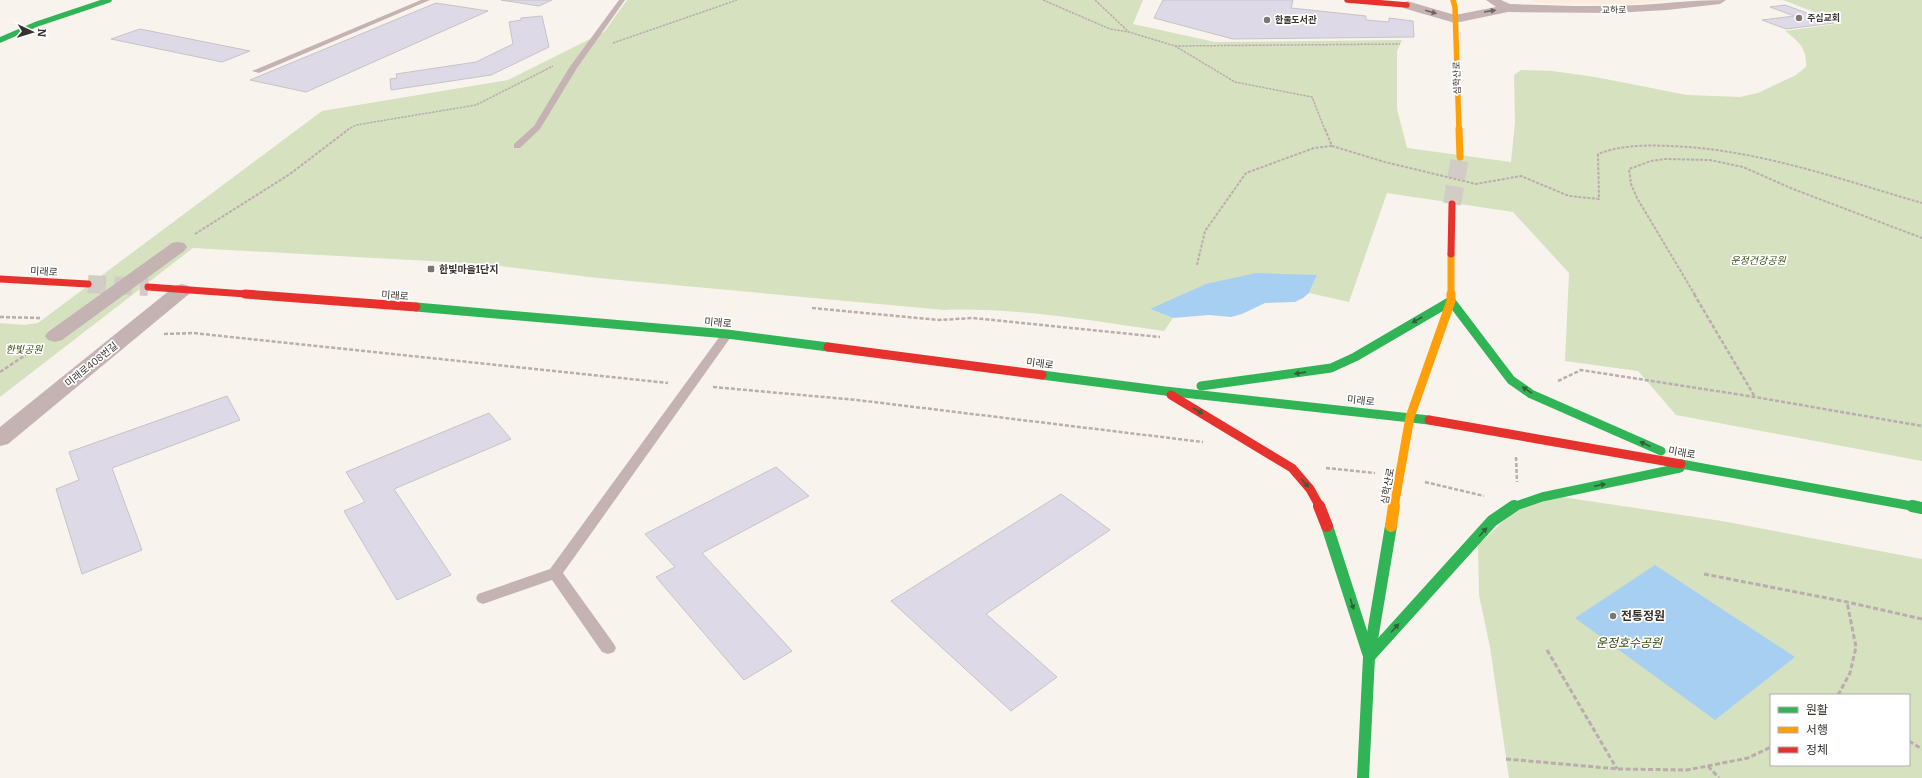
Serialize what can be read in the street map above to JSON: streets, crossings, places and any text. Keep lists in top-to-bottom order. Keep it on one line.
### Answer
{"streets":{"street":["교하로","심학산로","미래로","미래로408번길"]},"crossings":[["심학산로","미래로"],["미래로","미래로408번길"]],"parks":["운정건강공원","한빛공원","운정호수공원"],"places":{"other":["주심교회","한울도서관","전통정원"],"transit":["한빛마을1단지"]},"legend":["원활","서행","정체"],"north":"right"}
